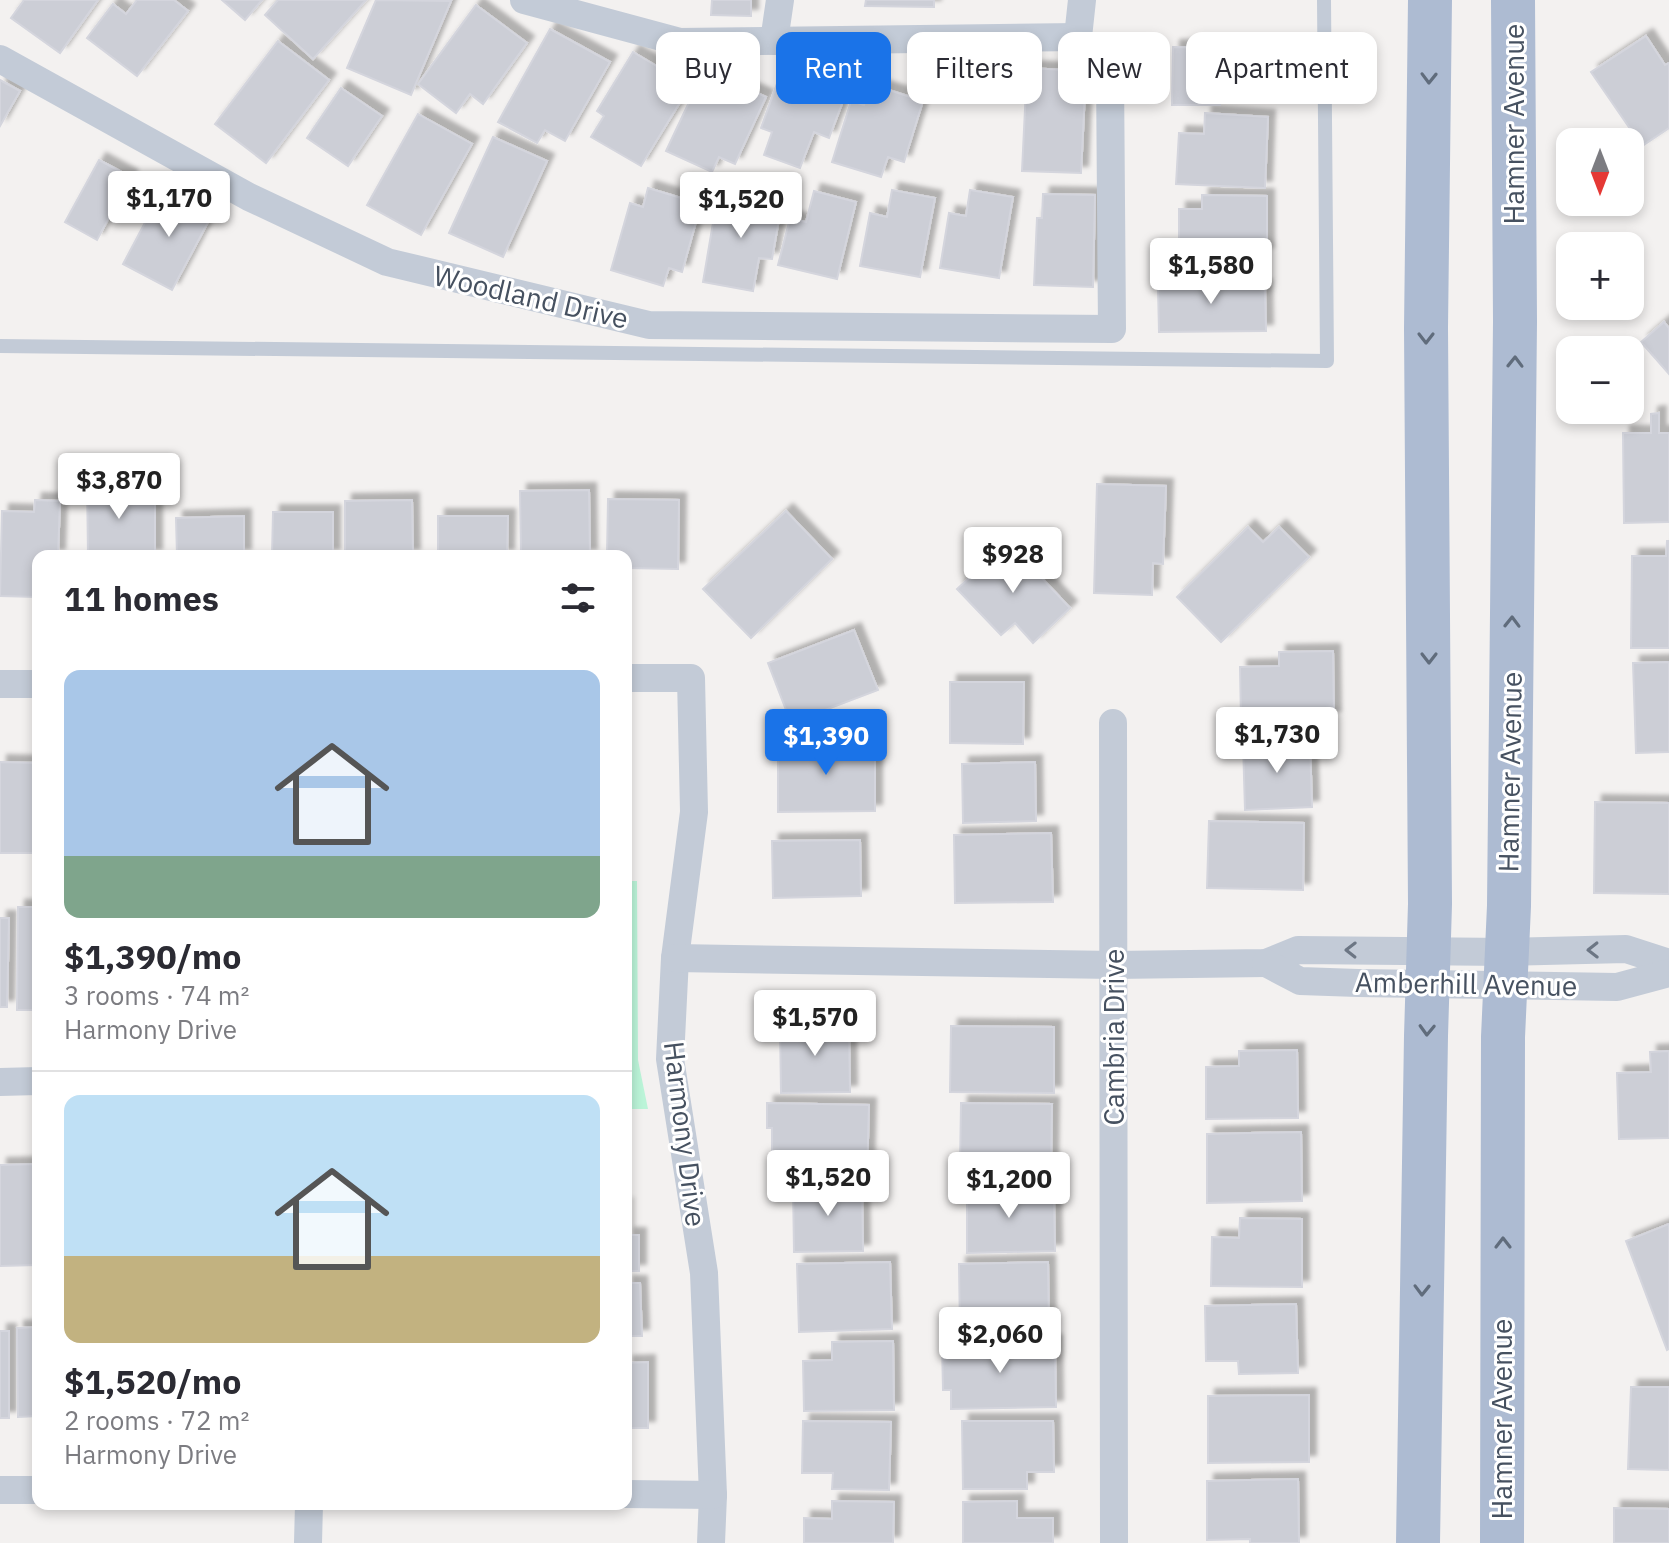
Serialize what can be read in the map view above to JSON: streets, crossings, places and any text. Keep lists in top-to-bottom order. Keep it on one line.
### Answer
{"streets":{"main road":["Hamner Avenue"],"street":["Woodland Drive","Amberhill Avenue","Cambria Drive","Harmony Drive"]},"crossings":[["Hamner Avenue","Amberhill Avenue"],["Amberhill Avenue","Cambria Drive"],["Amberhill Avenue","Harmony Drive"]],"north":"bottom","page":{"chip":["Buy","Rent","Filters","New","Apartment"],"map_buttons":["+","−"],"price":["$1,170","$1,520","$1,580","$3,870","$928","$1,730","$1,390","$1,570","$1,520","$1,200","$2,060"],"heading":"11 homes","list":[{"name":"$1,390/mo","note":"3 rooms · 74 m² · Harmony Drive"},{"name":"$1,520/mo","note":"2 rooms · 72 m² · Harmony Drive"}]}}
